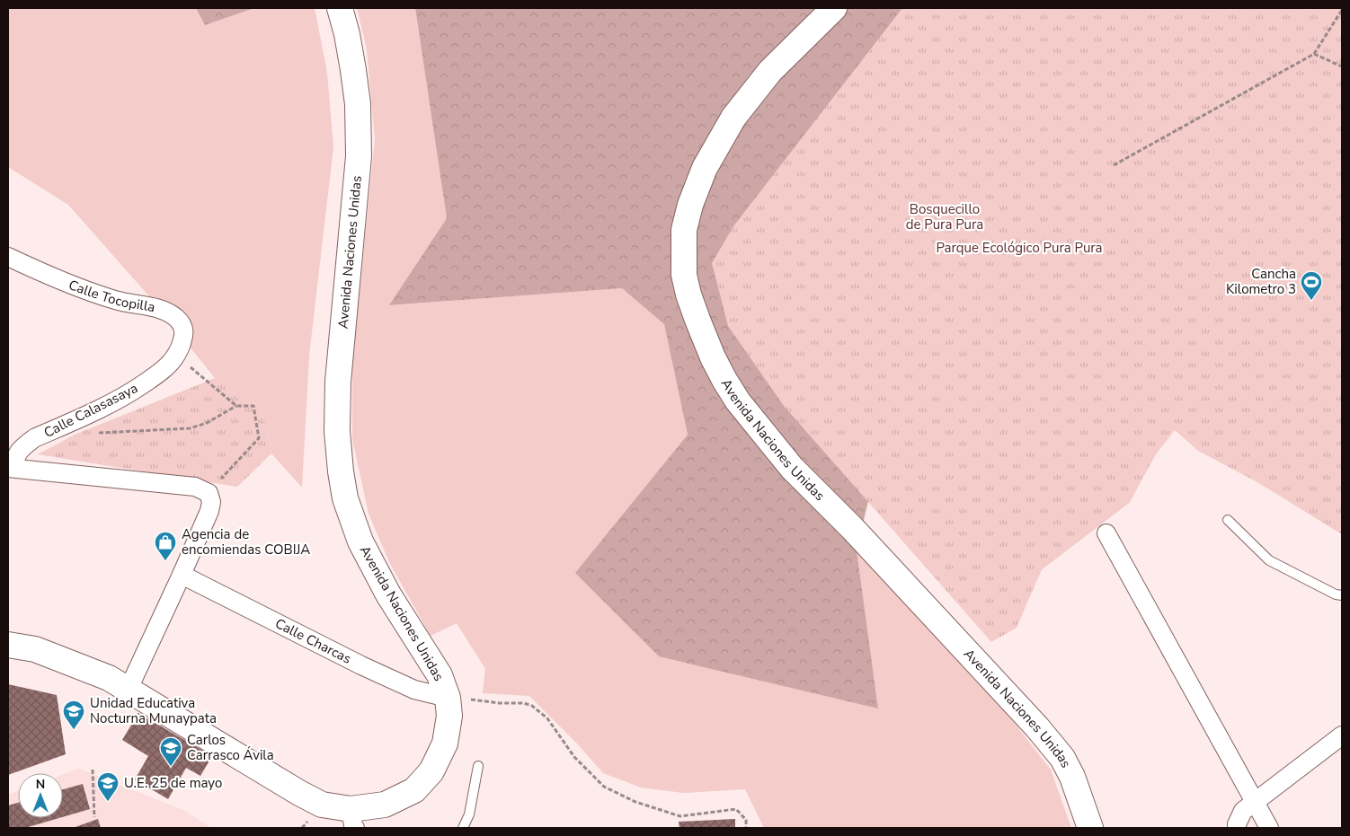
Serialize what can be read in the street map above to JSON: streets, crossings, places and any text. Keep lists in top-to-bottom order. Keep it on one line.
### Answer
{"streets":{"street":["Avenida Naciones Unidas","Calle Tocopilla","Calle Calasasaya","Calle Charcas"]},"crossings":[["Avenida Naciones Unidas","Calle Charcas"],["Calle Tocopilla","Calle Calasasaya"]],"parks":["Bosquecillo de Pura Pura","Parque Ecológico Pura Pura"],"places":{"sports":["Cancha Kilometro 3"],"shop":["Agencia de encomiendas COBIJA"],"school or university":["Unidad Educativa Nocturna Munaypata","Carlos Carrasco Ávila","U.E. 25 de mayo"]},"north":"top"}
